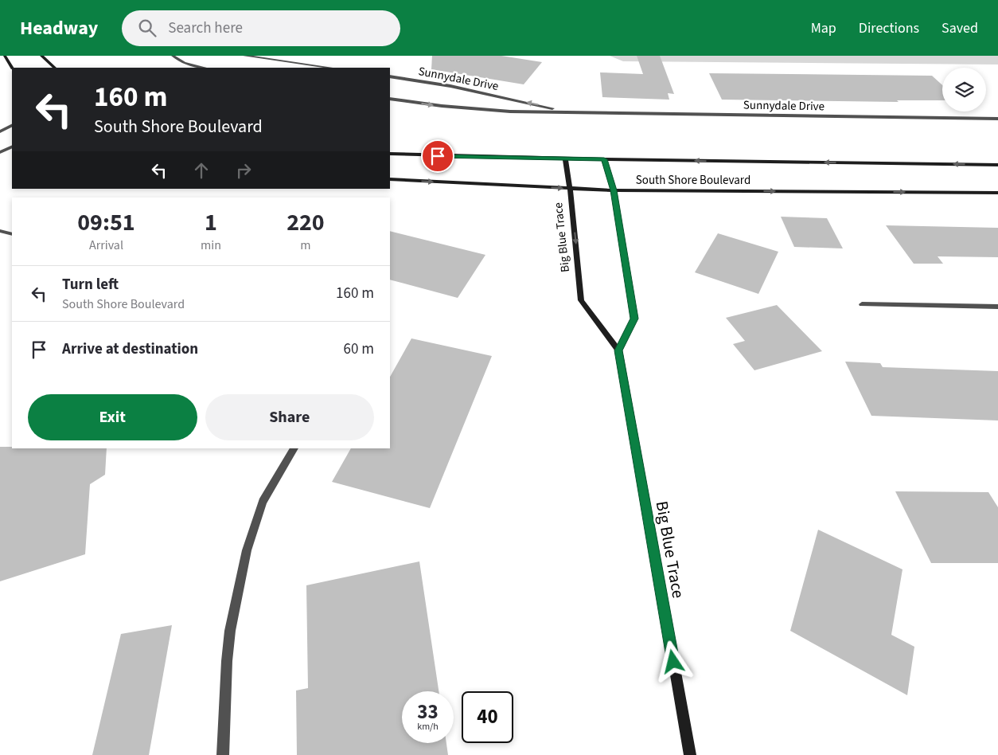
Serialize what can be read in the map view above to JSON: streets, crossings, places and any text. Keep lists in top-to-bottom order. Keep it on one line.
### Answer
{"streets":{"street":["Sunnydale Drive","South Shore Boulevard","Big Blue Trace"]},"crossings":[["South Shore Boulevard","Big Blue Trace"]],"page":{"header":"Headway","search":"Search here","nav":["Map","Directions","Saved"],"turn":["160 m","South Shore Boulevard"],"eta":["09:51","Arrival","1","min","220","m"],"list":[{"name":"Turn left","note":"South Shore Boulevard","value":"160 m"},{"name":"Arrive at destination","value":"60 m"}],"buttons":["Exit","Share"],"speed":"33 km/h","limit":"40"}}
